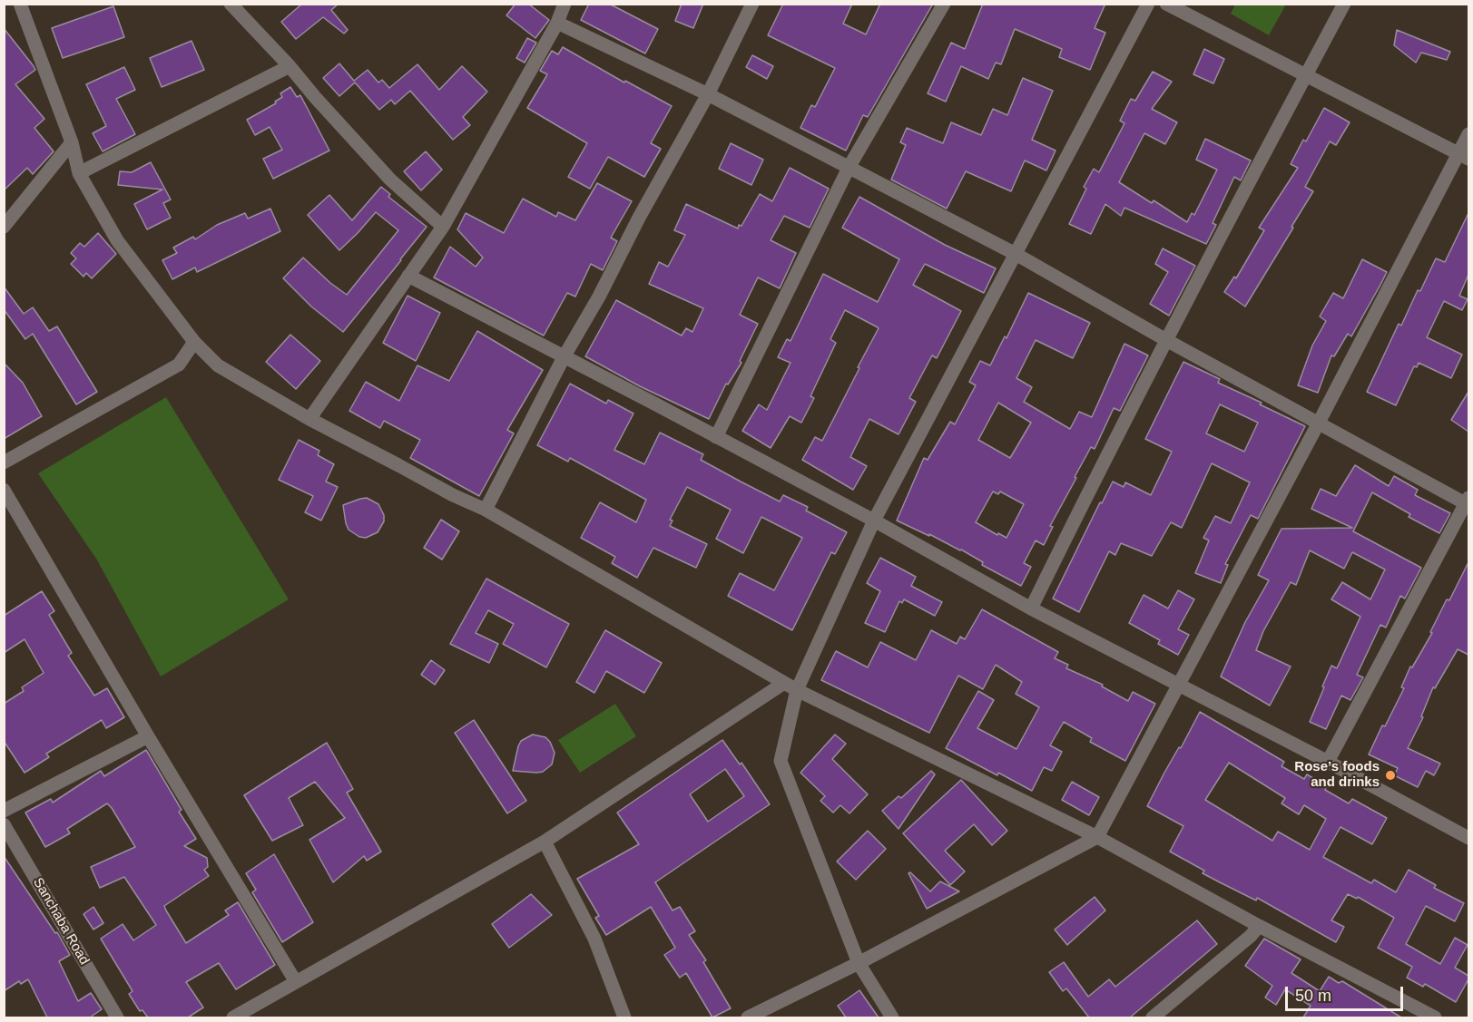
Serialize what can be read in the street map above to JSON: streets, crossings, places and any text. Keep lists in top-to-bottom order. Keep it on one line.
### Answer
{"streets":{"street":["Sanchaba Road"]},"places":["Rose’s foods and drinks"],"scale_bar":"50 m"}
